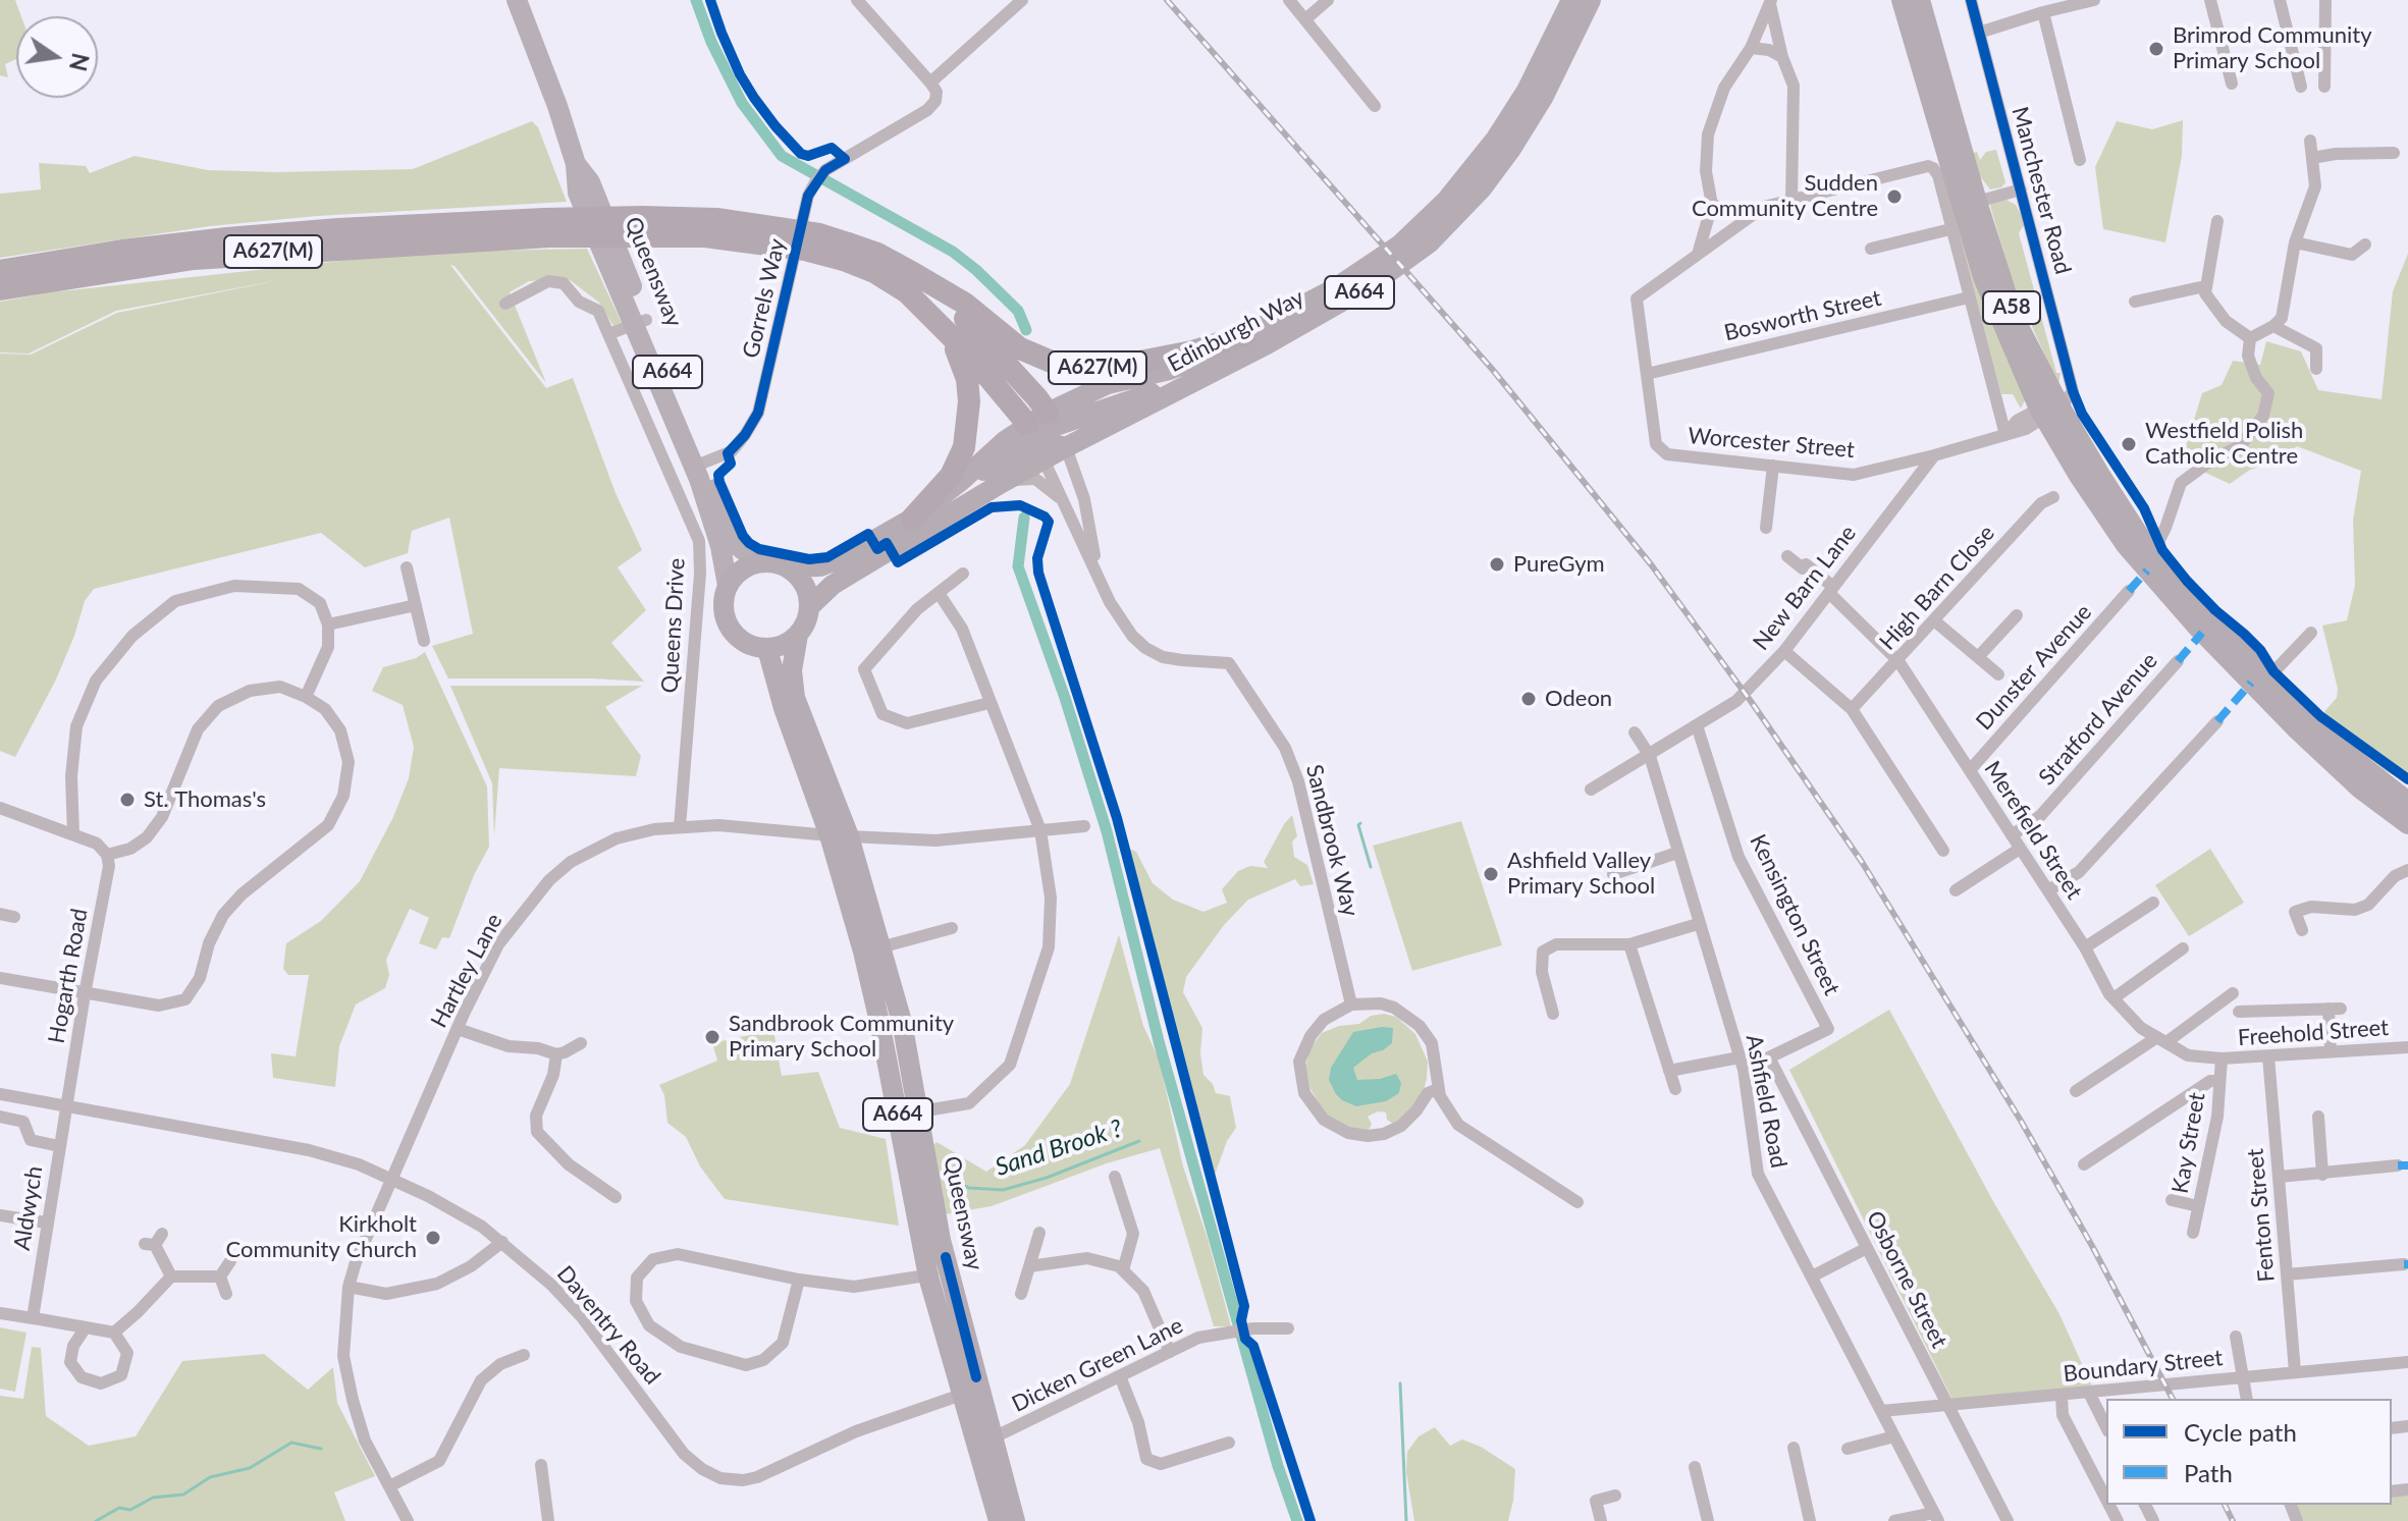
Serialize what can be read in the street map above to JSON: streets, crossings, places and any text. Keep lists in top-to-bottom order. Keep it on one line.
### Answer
{"streets":{"highway":["A627(M)","Queensway","A664","A58","Edinburgh Way"],"street":["Manchester Road","Gorrels Way","Bosworth Street","Worcester Street","New Barn Lane","High Barn Close","Queens Drive","Dunster Avenue","Stratford Avenue","Merefield Street","Sandbrook Way","Kensington Street","Hartley Lane","Hogarth Road","Freehold Street","Ashfield Road","Kay Street","Aldwych","Fenton Street","Osborne Street","Daventry Road","Dicken Green Lane","Boundary Street"]},"crossings":[["Manchester Road","A58"],["A627(M)","Edinburgh Way"],["A627(M)","Sandbrook Way"],["Queensway","Gorrels Way"],["Queensway","Edinburgh Way"],["Queensway","Hartley Lane"],["Queensway","Daventry Road"],["Queensway","Dicken Green Lane"],["Bosworth Street","Worcester Street"],["Edinburgh Way","Sandbrook Way"],["Worcester Street","New Barn Lane"],["New Barn Lane","Merefield Street"],["New Barn Lane","Kensington Street"],["New Barn Lane","Ashfield Road"],["High Barn Close","Merefield Street"],["Queens Drive","Hartley Lane"],["Dunster Avenue","Merefield Street"],["Stratford Avenue","Merefield Street"],["Merefield Street","Freehold Street"],["Merefield Street","Kay Street"],["Kensington Street","Osborne Street"],["Hartley Lane","Daventry Road"],["Hogarth Road","Aldwych"],["Hogarth Road","Daventry Road"],["Freehold Street","Kay Street"],["Freehold Street","Fenton Street"],["Ashfield Road","Boundary Street"],["Aldwych","Daventry Road"],["Fenton Street","Boundary Street"],["Osborne Street","Boundary Street"]],"water":["Sand Brook ?"],"places":["Brimrod Community Primary School","Sudden Community Centre","Westfield Polish Catholic Centre","PureGym","Odeon","St. Thomas's","Ashfield Valley Primary School","Sandbrook Community Primary School","Kirkholt Community Church"],"legend":["Cycle path","Path"],"north":"right"}
